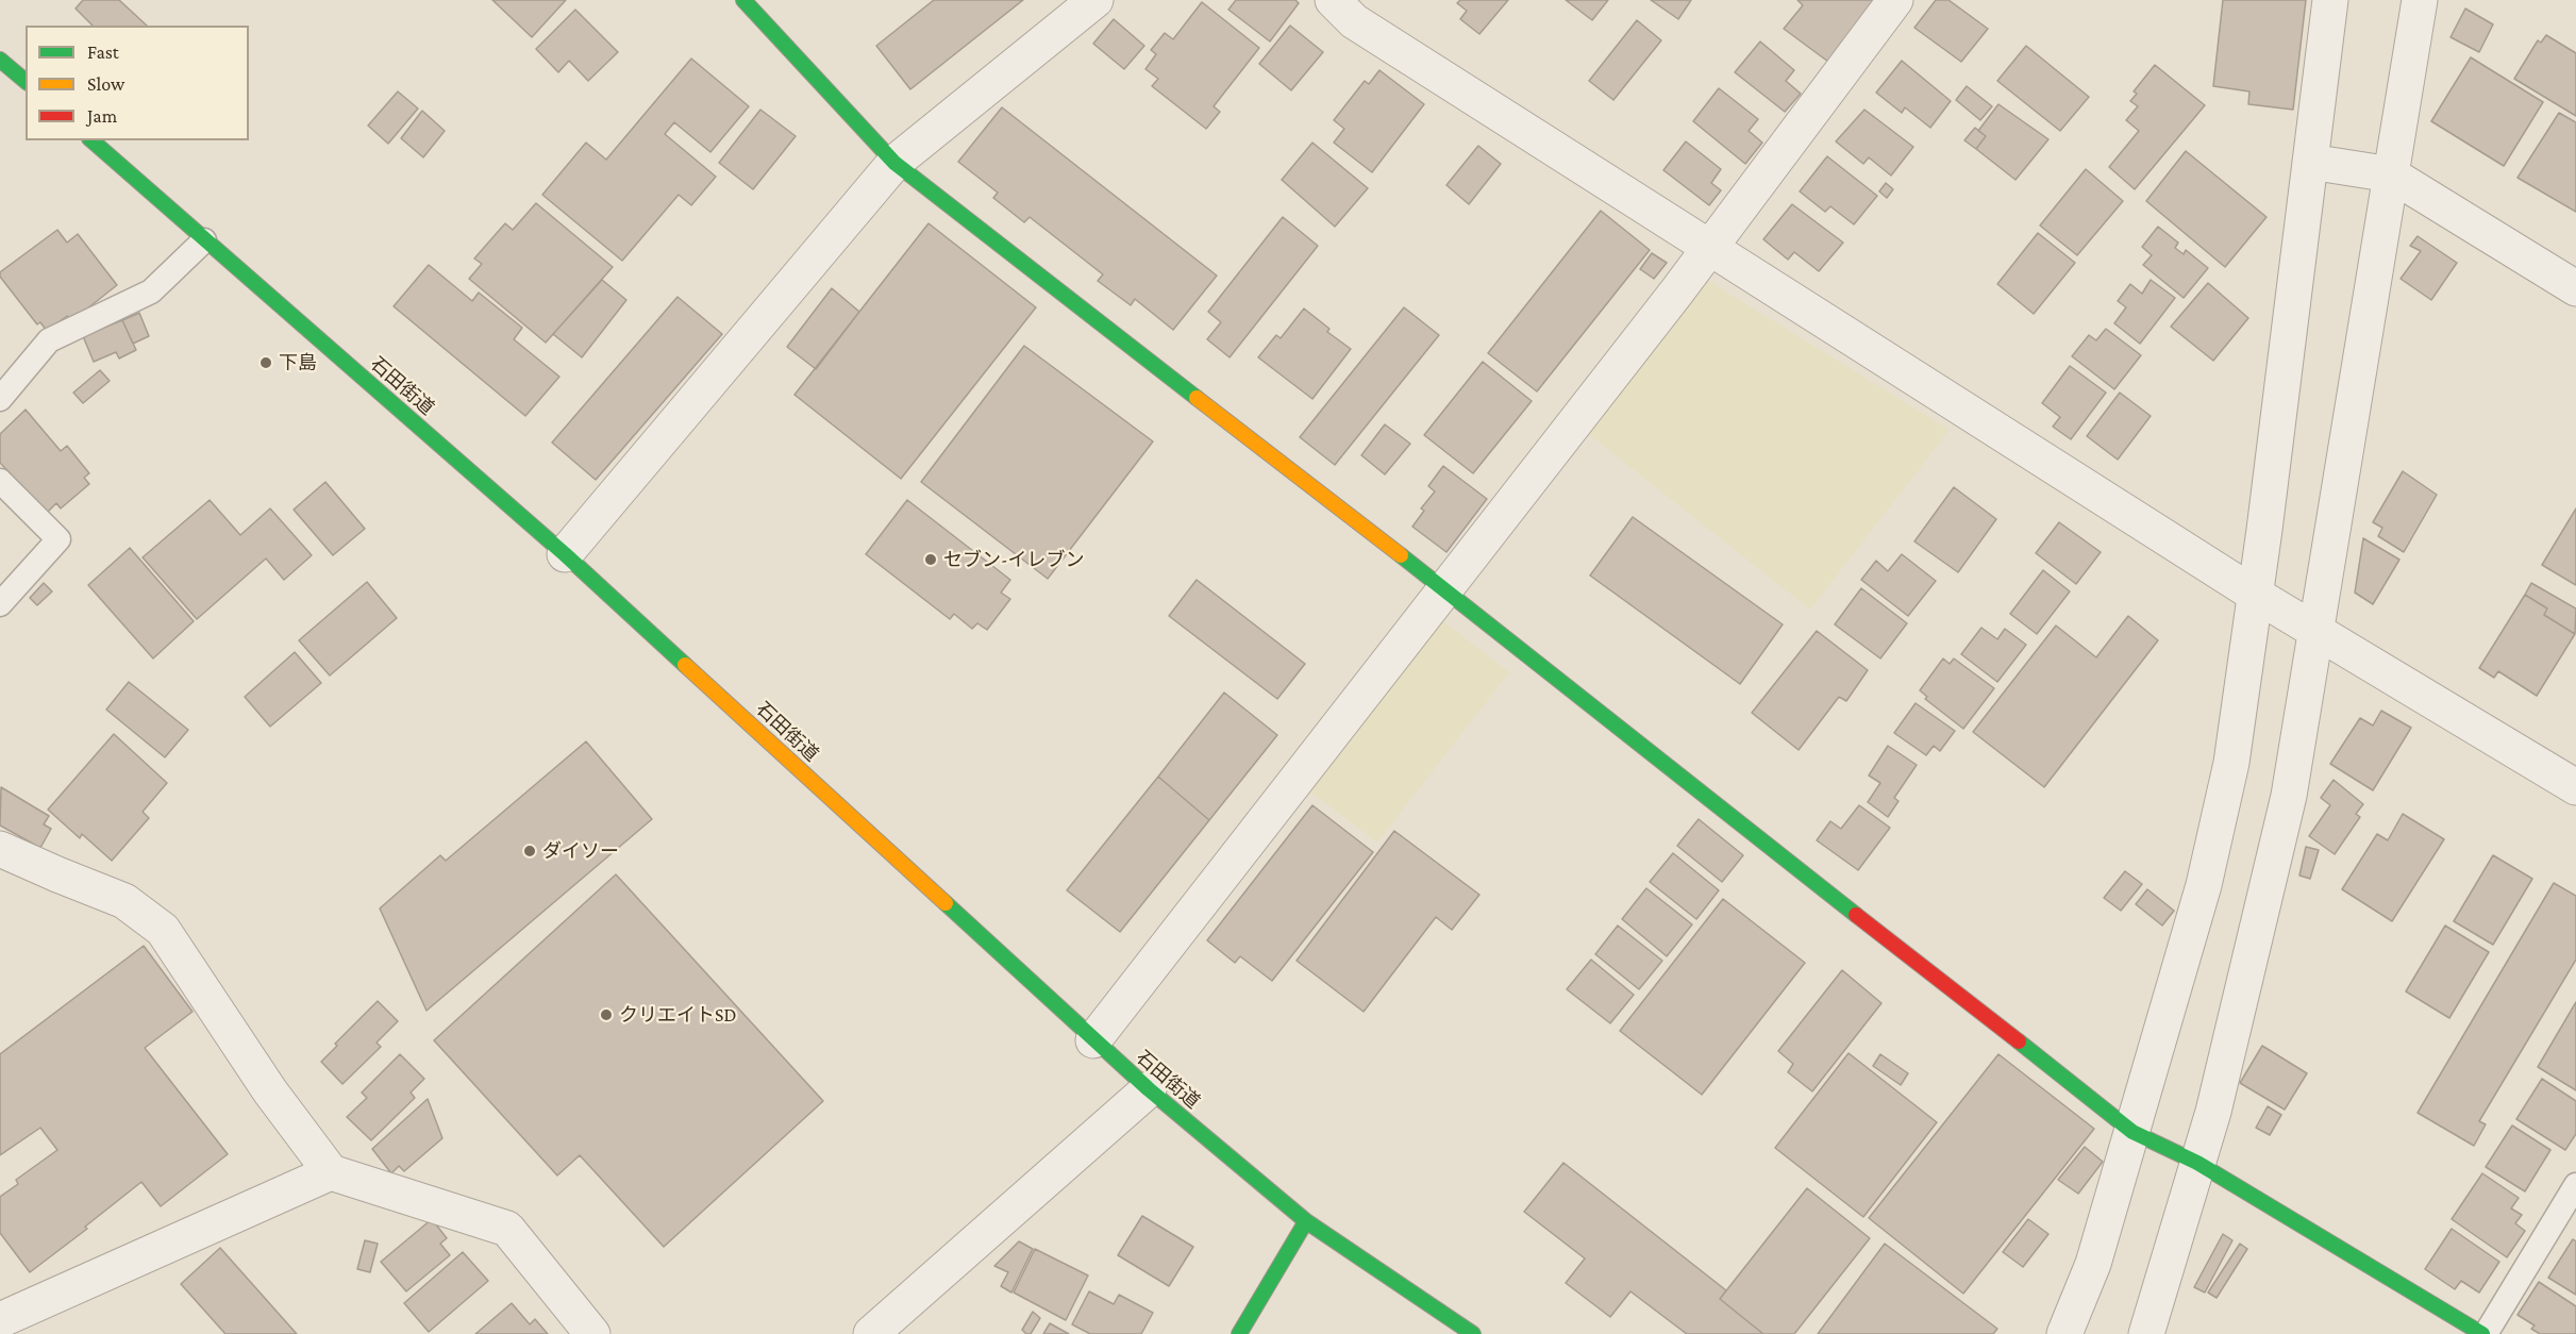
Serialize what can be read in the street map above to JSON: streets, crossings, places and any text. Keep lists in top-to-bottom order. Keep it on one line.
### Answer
{"streets":{"street":["石田街道"]},"places":["下島","セブン-イレブン","ダイソー","クリエイトSD"],"legend":["Fast","Slow","Jam"]}
